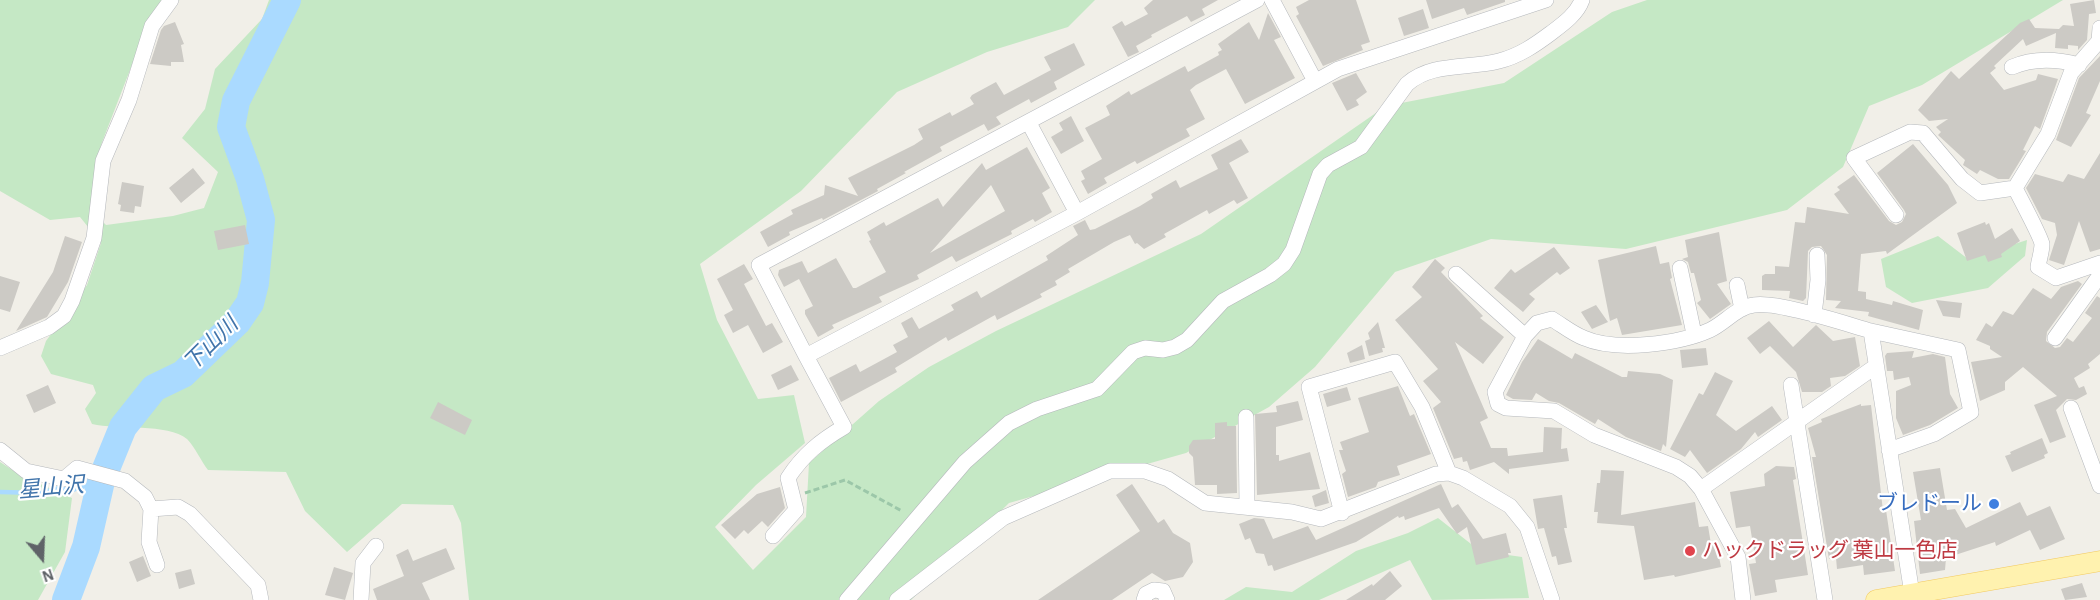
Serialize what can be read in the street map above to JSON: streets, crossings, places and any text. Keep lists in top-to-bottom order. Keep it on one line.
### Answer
{"water":["下山川","星山沢"],"places":["ブレドール","ハックドラッグ 葉山一色店"],"north":"bottom"}
